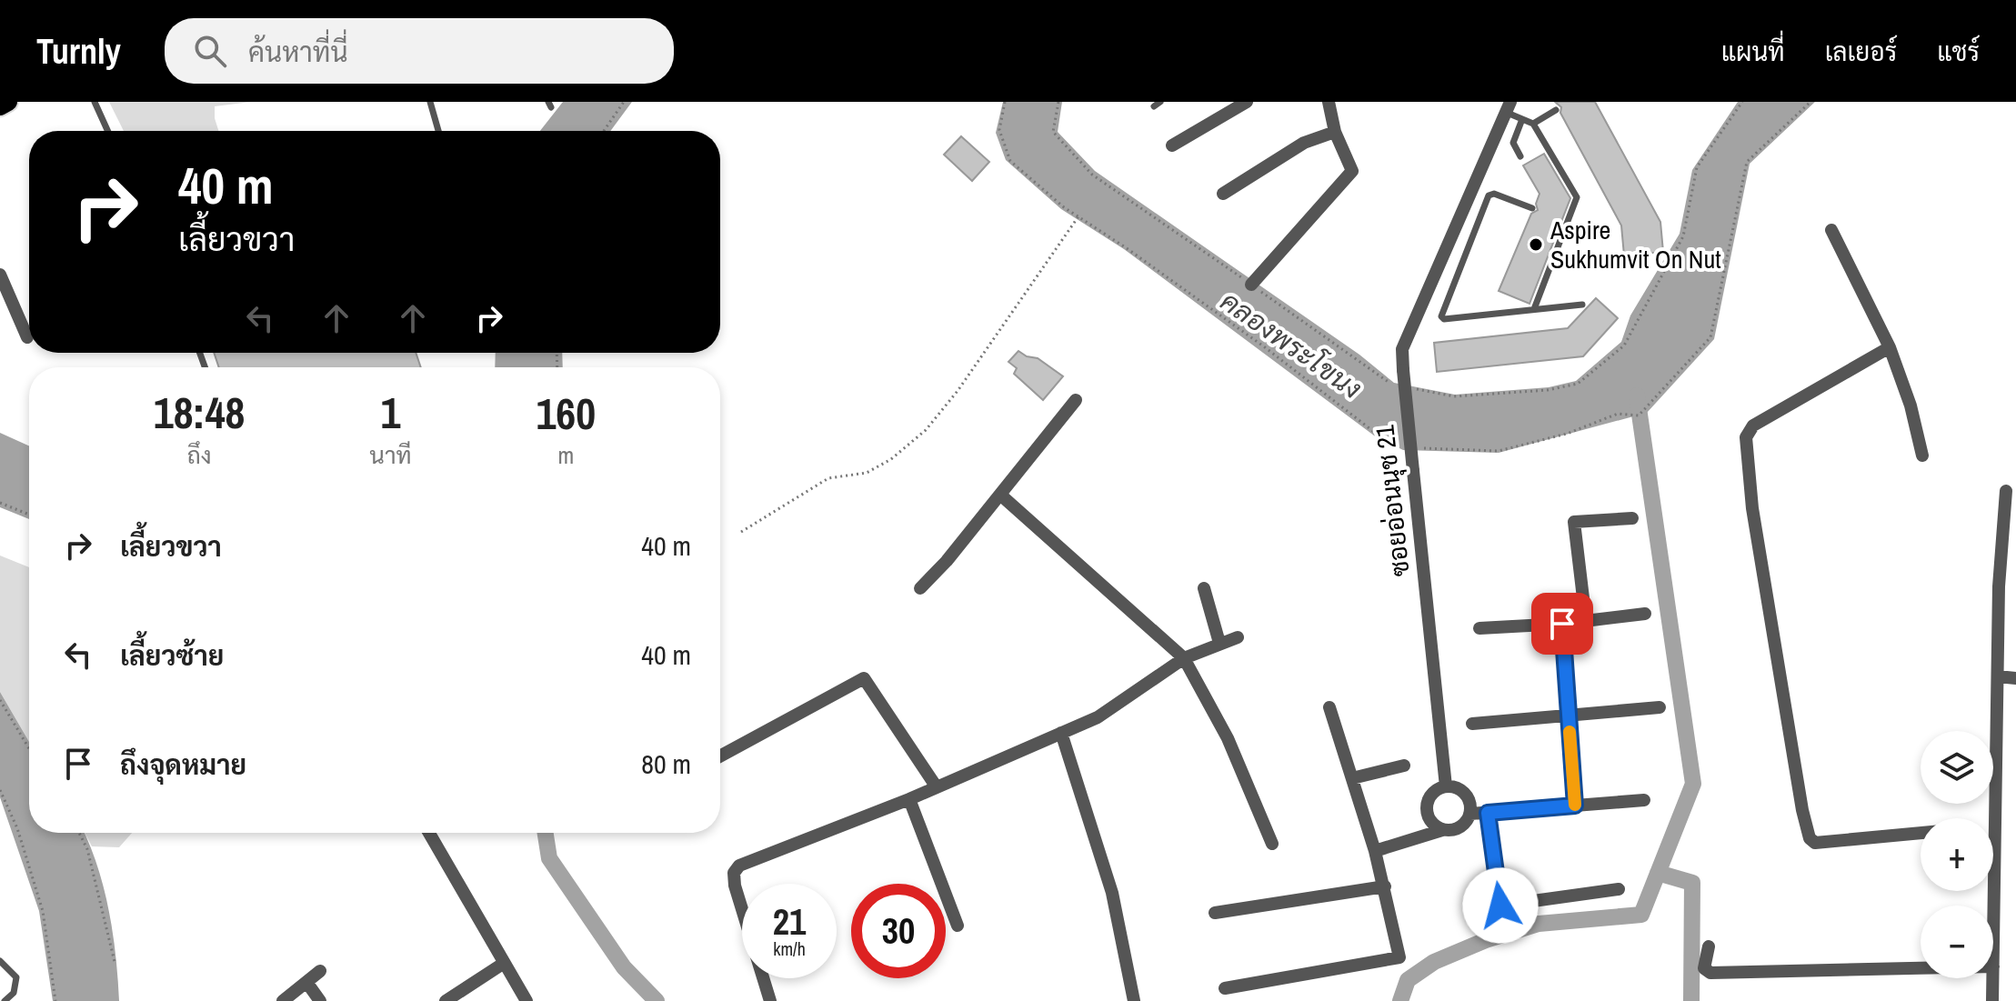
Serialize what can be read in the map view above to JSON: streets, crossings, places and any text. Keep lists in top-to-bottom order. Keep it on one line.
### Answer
{"streets":{"street":["ซอยอ่อนนุช 21"]},"water":["คลองพระโขนง"],"places":["Aspire Sukhumvit On Nut"],"page":{"header":"Turnly","search":"ค้นหาที่นี่","nav":["แผนที่","เลเยอร์","แชร์"],"turn":["40 m","เลี้ยวขวา"],"eta":["18:48","ถึง","1","นาที","160","m"],"list":[{"name":"เลี้ยวขวา","value":"40 m"},{"name":"เลี้ยวซ้าย","value":"40 m"},{"name":"ถึงจุดหมาย","value":"80 m"}],"map_buttons":["+","−"],"speed":"21 km/h","limit":"30"}}
